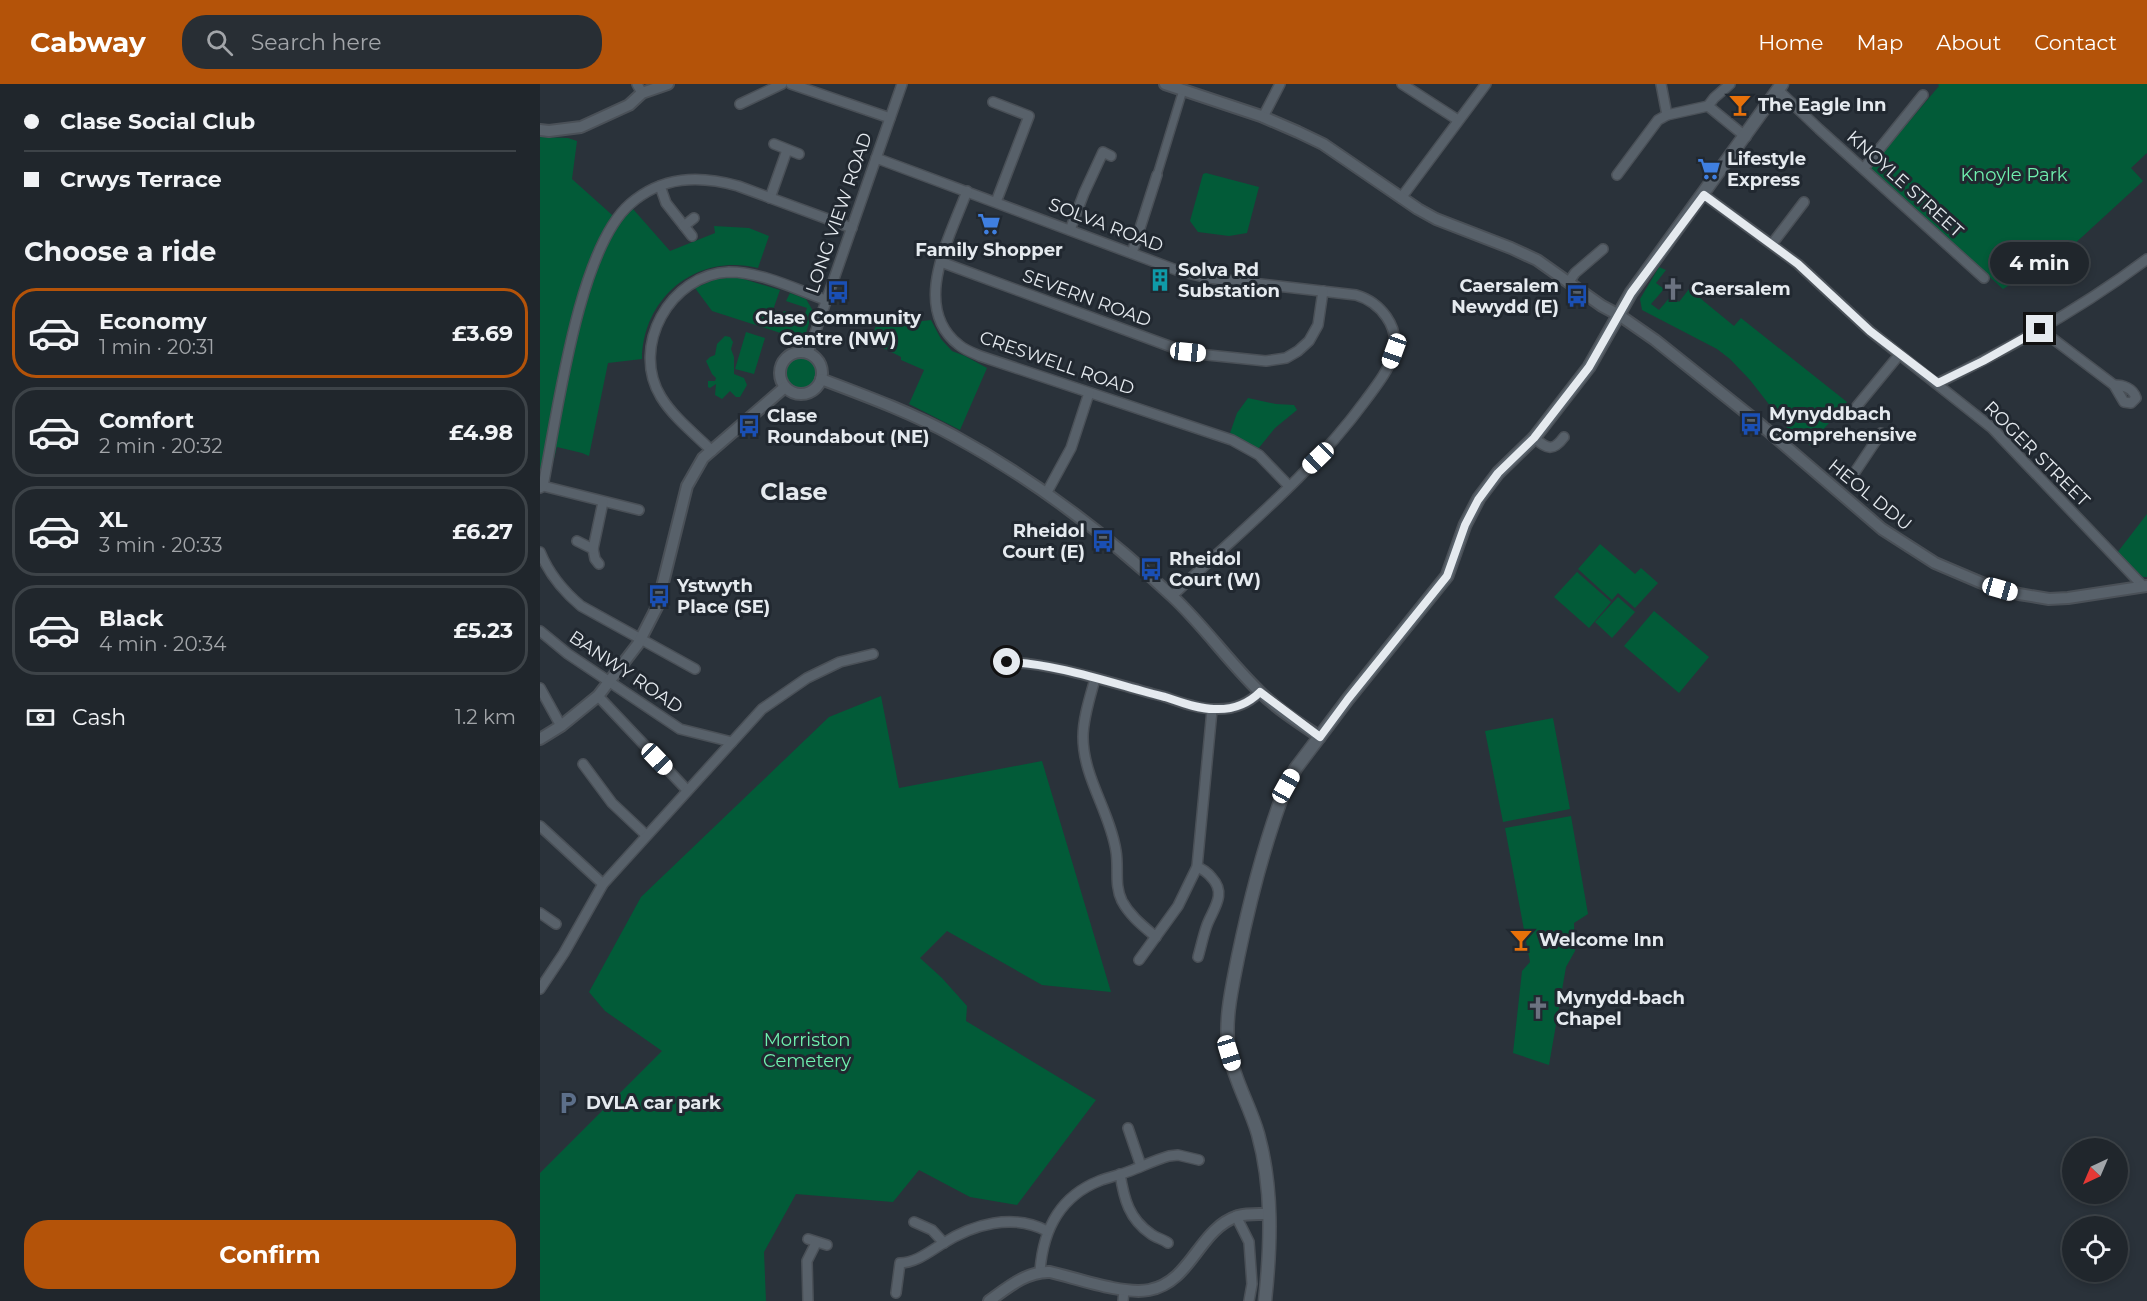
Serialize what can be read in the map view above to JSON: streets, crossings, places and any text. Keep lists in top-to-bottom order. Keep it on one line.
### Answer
{"streets":{"street":["KNOYLE STREET","LONG VIEW ROAD","SOLVA ROAD","SEVERN ROAD","CRESWELL ROAD","ROGER STREET","HEOL DDU","BANWY ROAD"]},"crossings":[["LONG VIEW ROAD","SOLVA ROAD"],["SOLVA ROAD","SEVERN ROAD"],["SOLVA ROAD","CRESWELL ROAD"],["SEVERN ROAD","CRESWELL ROAD"],["ROGER STREET","HEOL DDU"]],"districts":["Clase"],"parks":["Knoyle Park","Morriston Cemetery"],"places":{"bar":["The Eagle Inn","Welcome Inn"],"supermarket":["Lifestyle Express","Family Shopper"],"building":["Solva Rd Substation"],"church":["Caersalem","Mynydd-bach Chapel"],"bus stop":["Clase Community Centre (NW)","Caersalem Newydd (E)","Mynyddbach Comprehensive","Clase Roundabout (NE)","Rheidol Court (E)","Rheidol Court (W)","Ystwyth Place (SE)"],"parking":["DVLA car park"]},"north":"bottom left","page":{"header":"Cabway","search":"Search here","nav":["Home","Map","About","Contact"],"banner":["Clase Social Club","Crwys Terrace"],"heading":"Choose a ride","bubble":"4 min","list":[{"name":"Economy","note":"1 min · 20:31","value":"£3.69"},{"name":"Comfort","note":"2 min · 20:32","value":"£4.98"},{"name":"XL","note":"3 min · 20:33","value":"£6.27"},{"name":"Black","note":"4 min · 20:34","value":"£5.23"}],"pay":["Cash","1.2 km"],"buttons":"Confirm"}}
